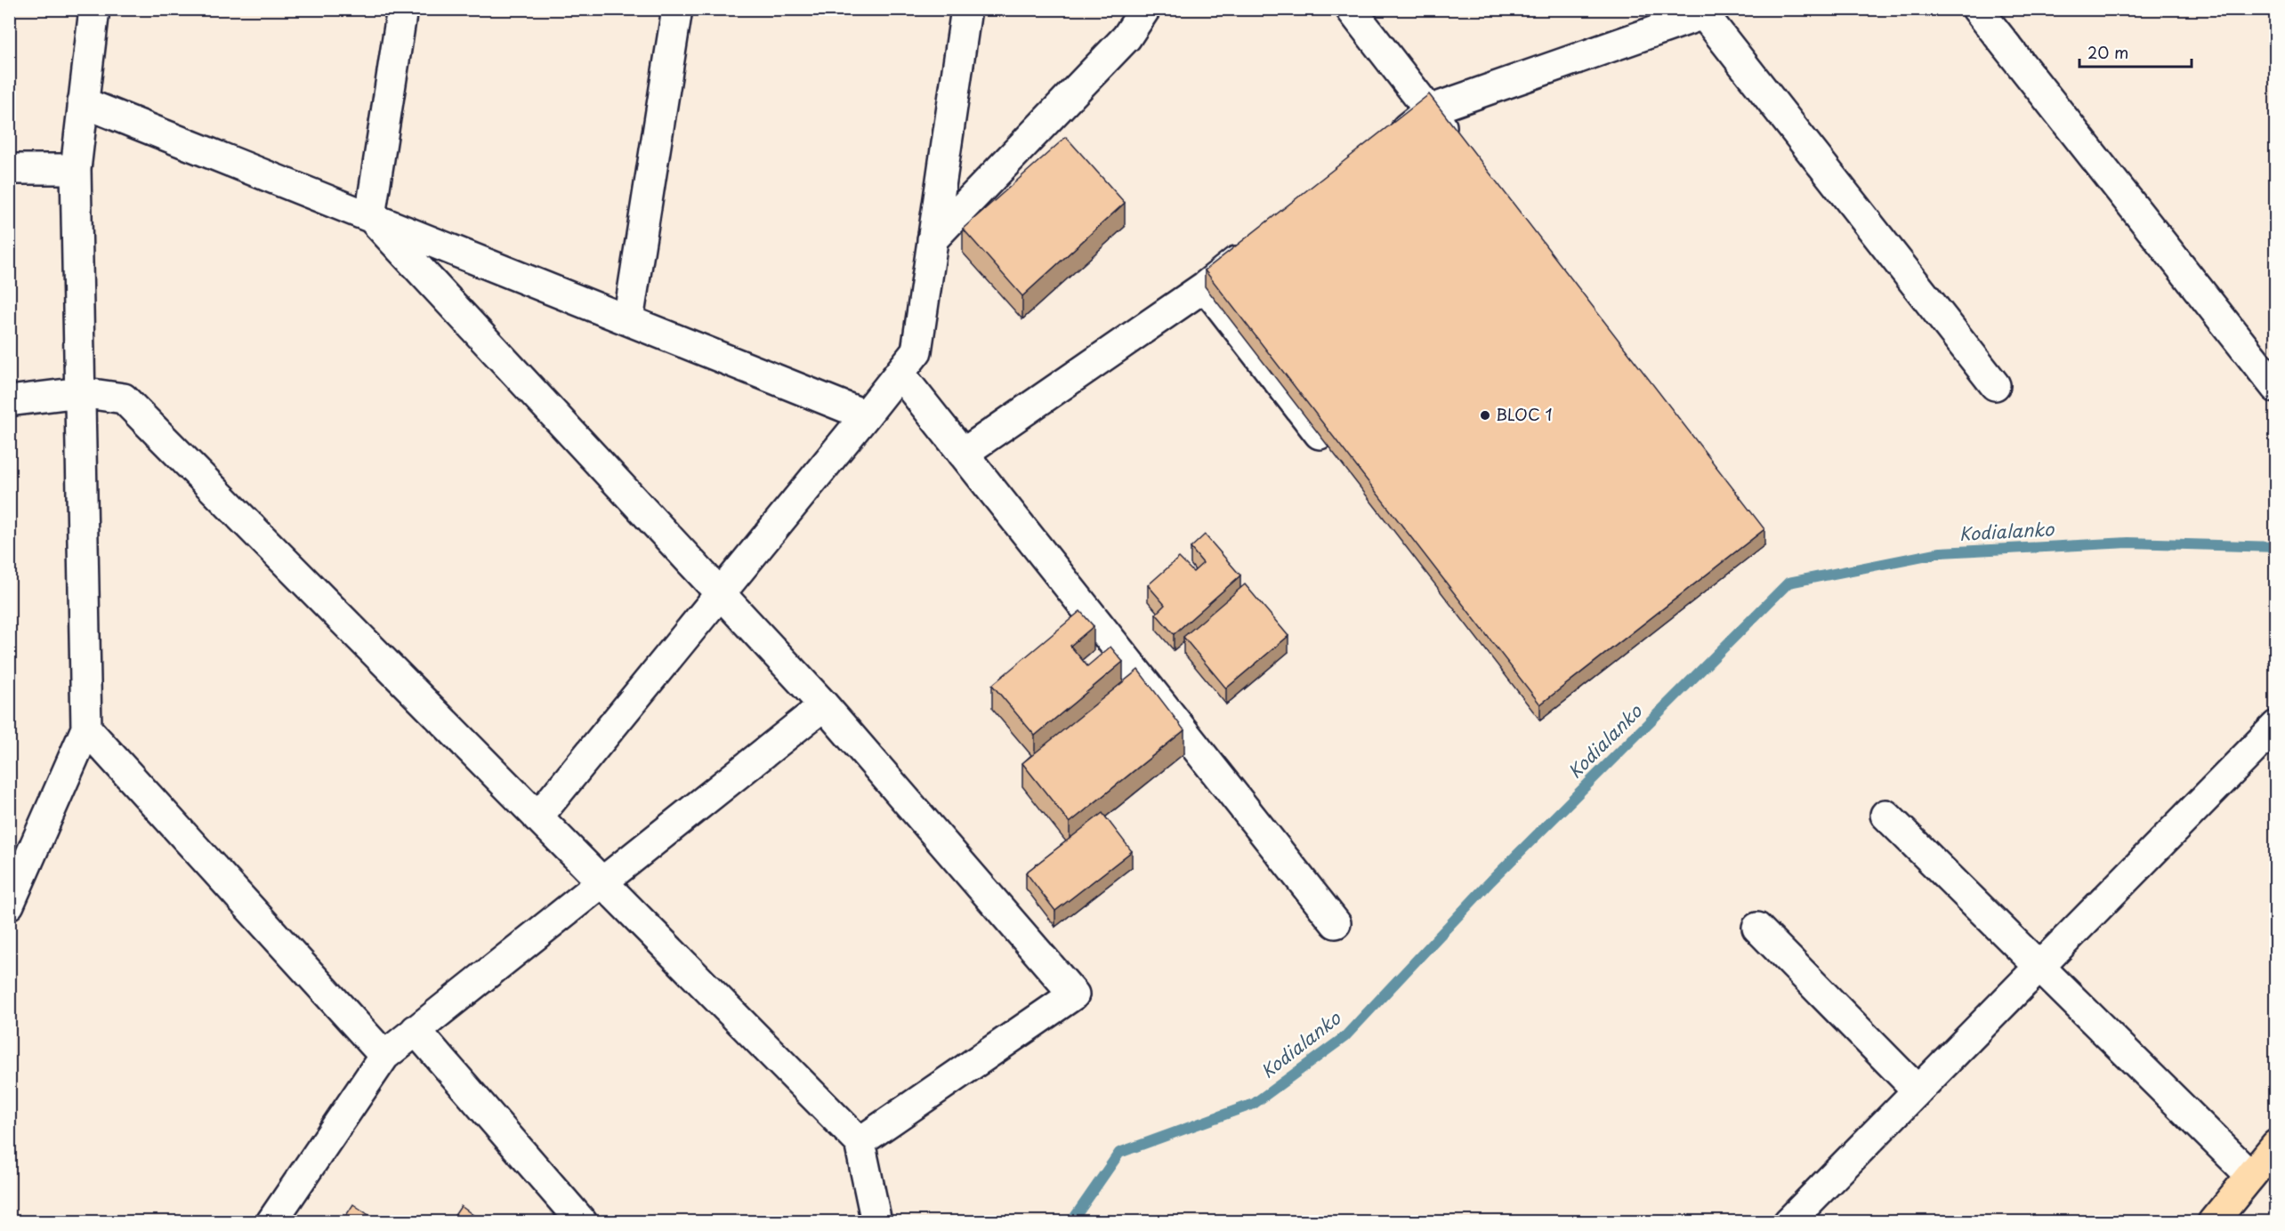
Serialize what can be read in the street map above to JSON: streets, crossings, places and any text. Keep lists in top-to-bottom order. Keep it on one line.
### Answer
{"water":["Kodialanko"],"places":["BLOC 1"],"scale_bar":"20 m"}
